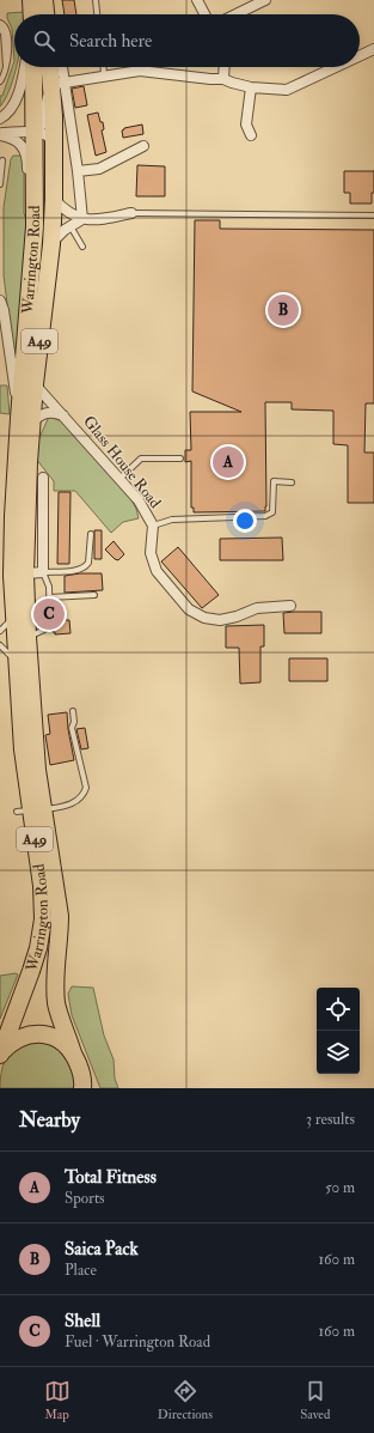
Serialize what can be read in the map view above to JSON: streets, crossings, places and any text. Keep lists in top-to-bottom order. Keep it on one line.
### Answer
{"streets":{"highway":["Warrington Road","A49"],"street":["Glass House Road"]},"crossings":[["Warrington Road","A49"],["Warrington Road","Glass House Road"]],"page":{"search":"Search here","pins":["B","A","C"],"heading":["Nearby","3 results"],"list":[{"mark":"A","name":"Total Fitness","note":"Sports","value":"50 m"},{"mark":"B","name":"Saica Pack","note":"Place","value":"160 m"},{"mark":"C","name":"Shell","note":"Fuel · Warrington Road","value":"160 m"}],"nav":["Map","Directions","Saved"]}}
